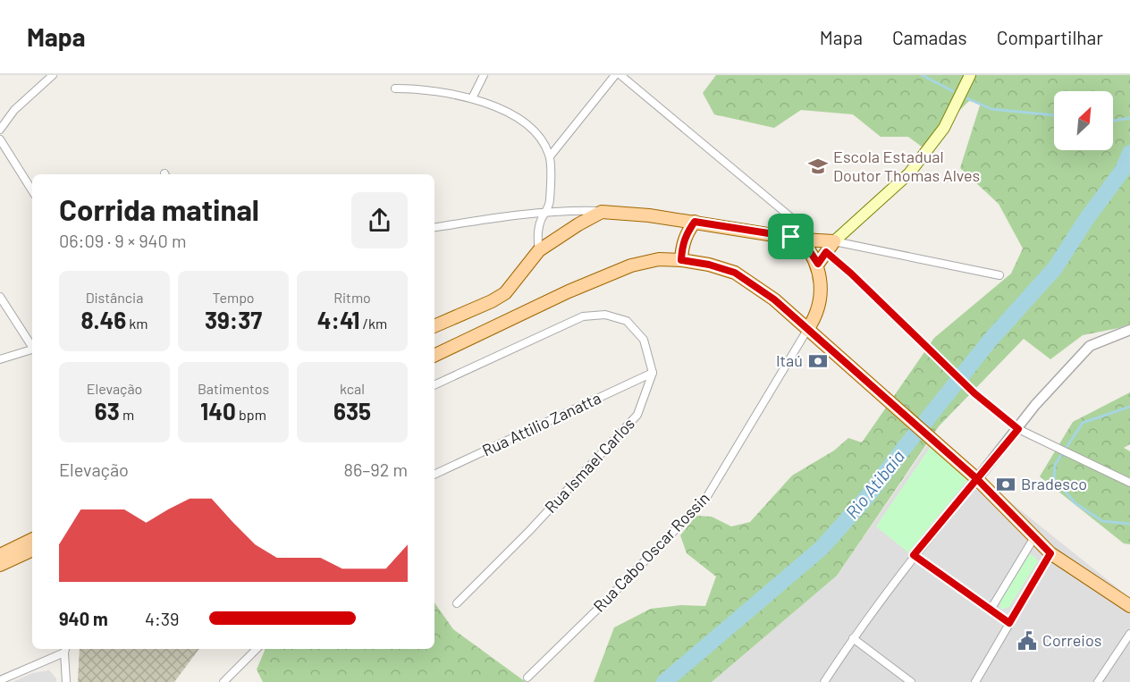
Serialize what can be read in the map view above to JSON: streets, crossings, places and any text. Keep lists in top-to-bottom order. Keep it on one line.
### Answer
{"streets":{"street":["Rua Attilio Zanatta","Rua Ismael Carlos","Rua Cabo Oscar Rossin"]},"crossings":[["Rua Attilio Zanatta","Rua Ismael Carlos"]],"water":["Rio Atibaia"],"places":{"school or university":["Escola Estadual Doutor Thomas Alves"],"bank":["Itaú","Bradesco"],"public building":["Correios"]},"north":"top right","page":{"header":"Mapa","nav":["Mapa","Camadas","Compartilhar"],"heading":["Corrida matinal","06:09 · 9 × 940 m"],"stats":[["Distância","8.46 km"],["Tempo","39:37"],["Ritmo","4:41 /km"],["Elevação","63 m"],["Batimentos","140 bpm"],["kcal","635"]],"chart":["Elevação","86–92 m"],"list":[{"name":"940 m","note":"4:39"}]}}
